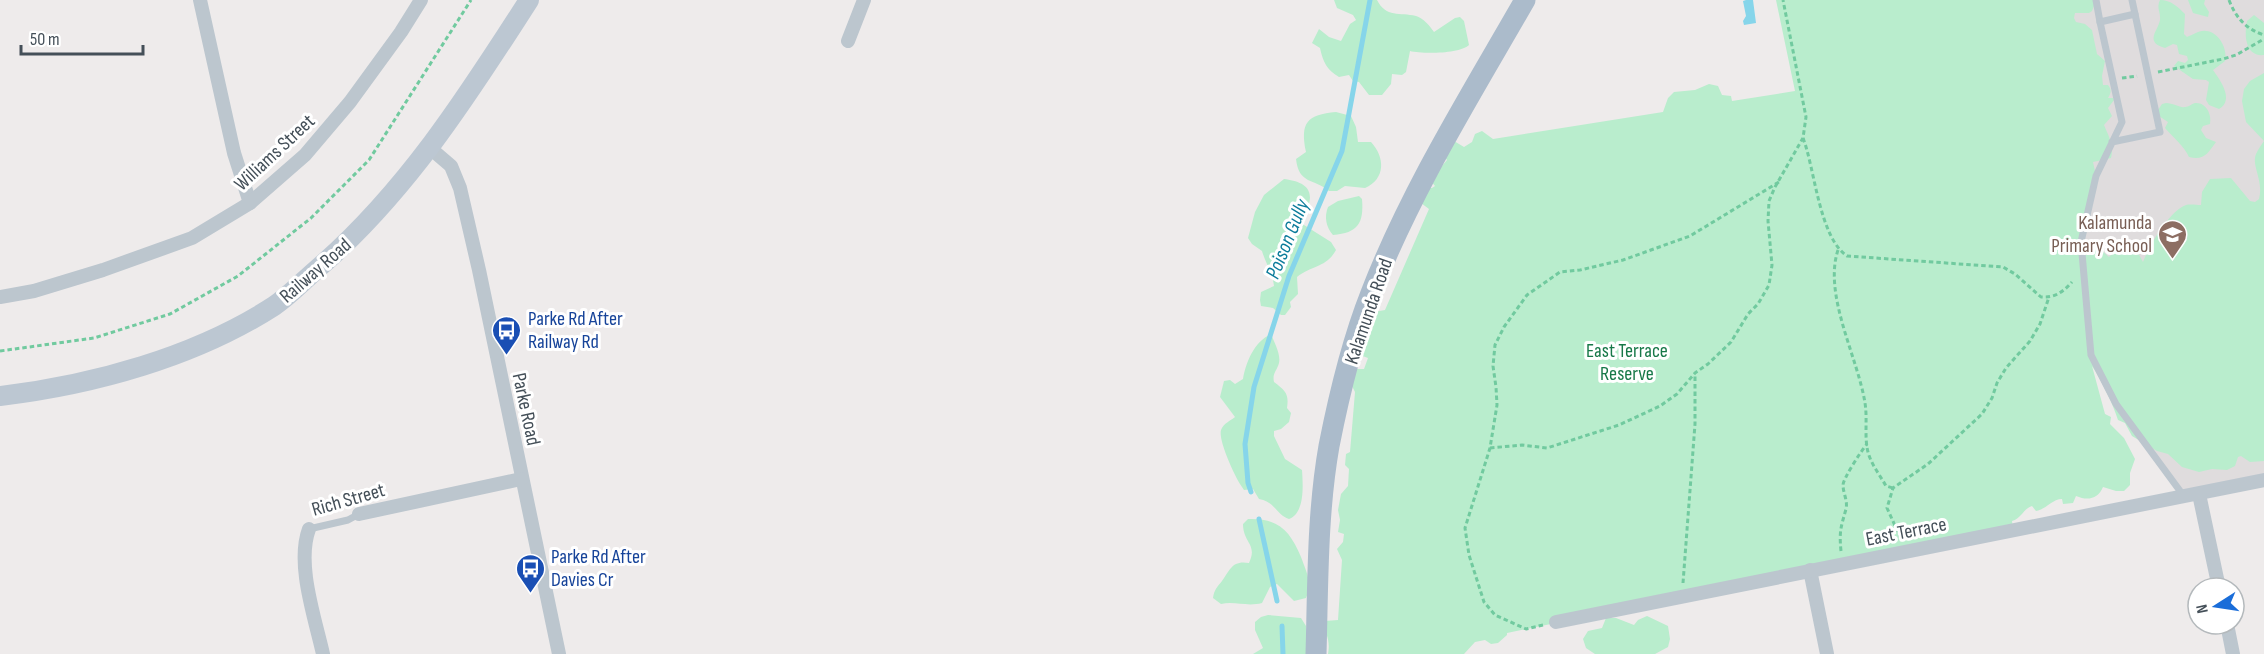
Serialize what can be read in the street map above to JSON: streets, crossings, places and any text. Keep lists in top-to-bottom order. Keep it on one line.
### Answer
{"streets":{"main road":["Kalamunda Road"],"street":["Williams Street","Railway Road","Parke Road","Rich Street","East Terrace"]},"crossings":[["Railway Road","Parke Road"],["Parke Road","Rich Street"]],"water":["Poison Gully"],"parks":["East Terrace Reserve"],"places":{"school or university":["Kalamunda Primary School"],"bus stop":["Parke Rd After Railway Rd","Parke Rd After Davies Cr"]},"scale_bar":"50 m","north":"left"}
